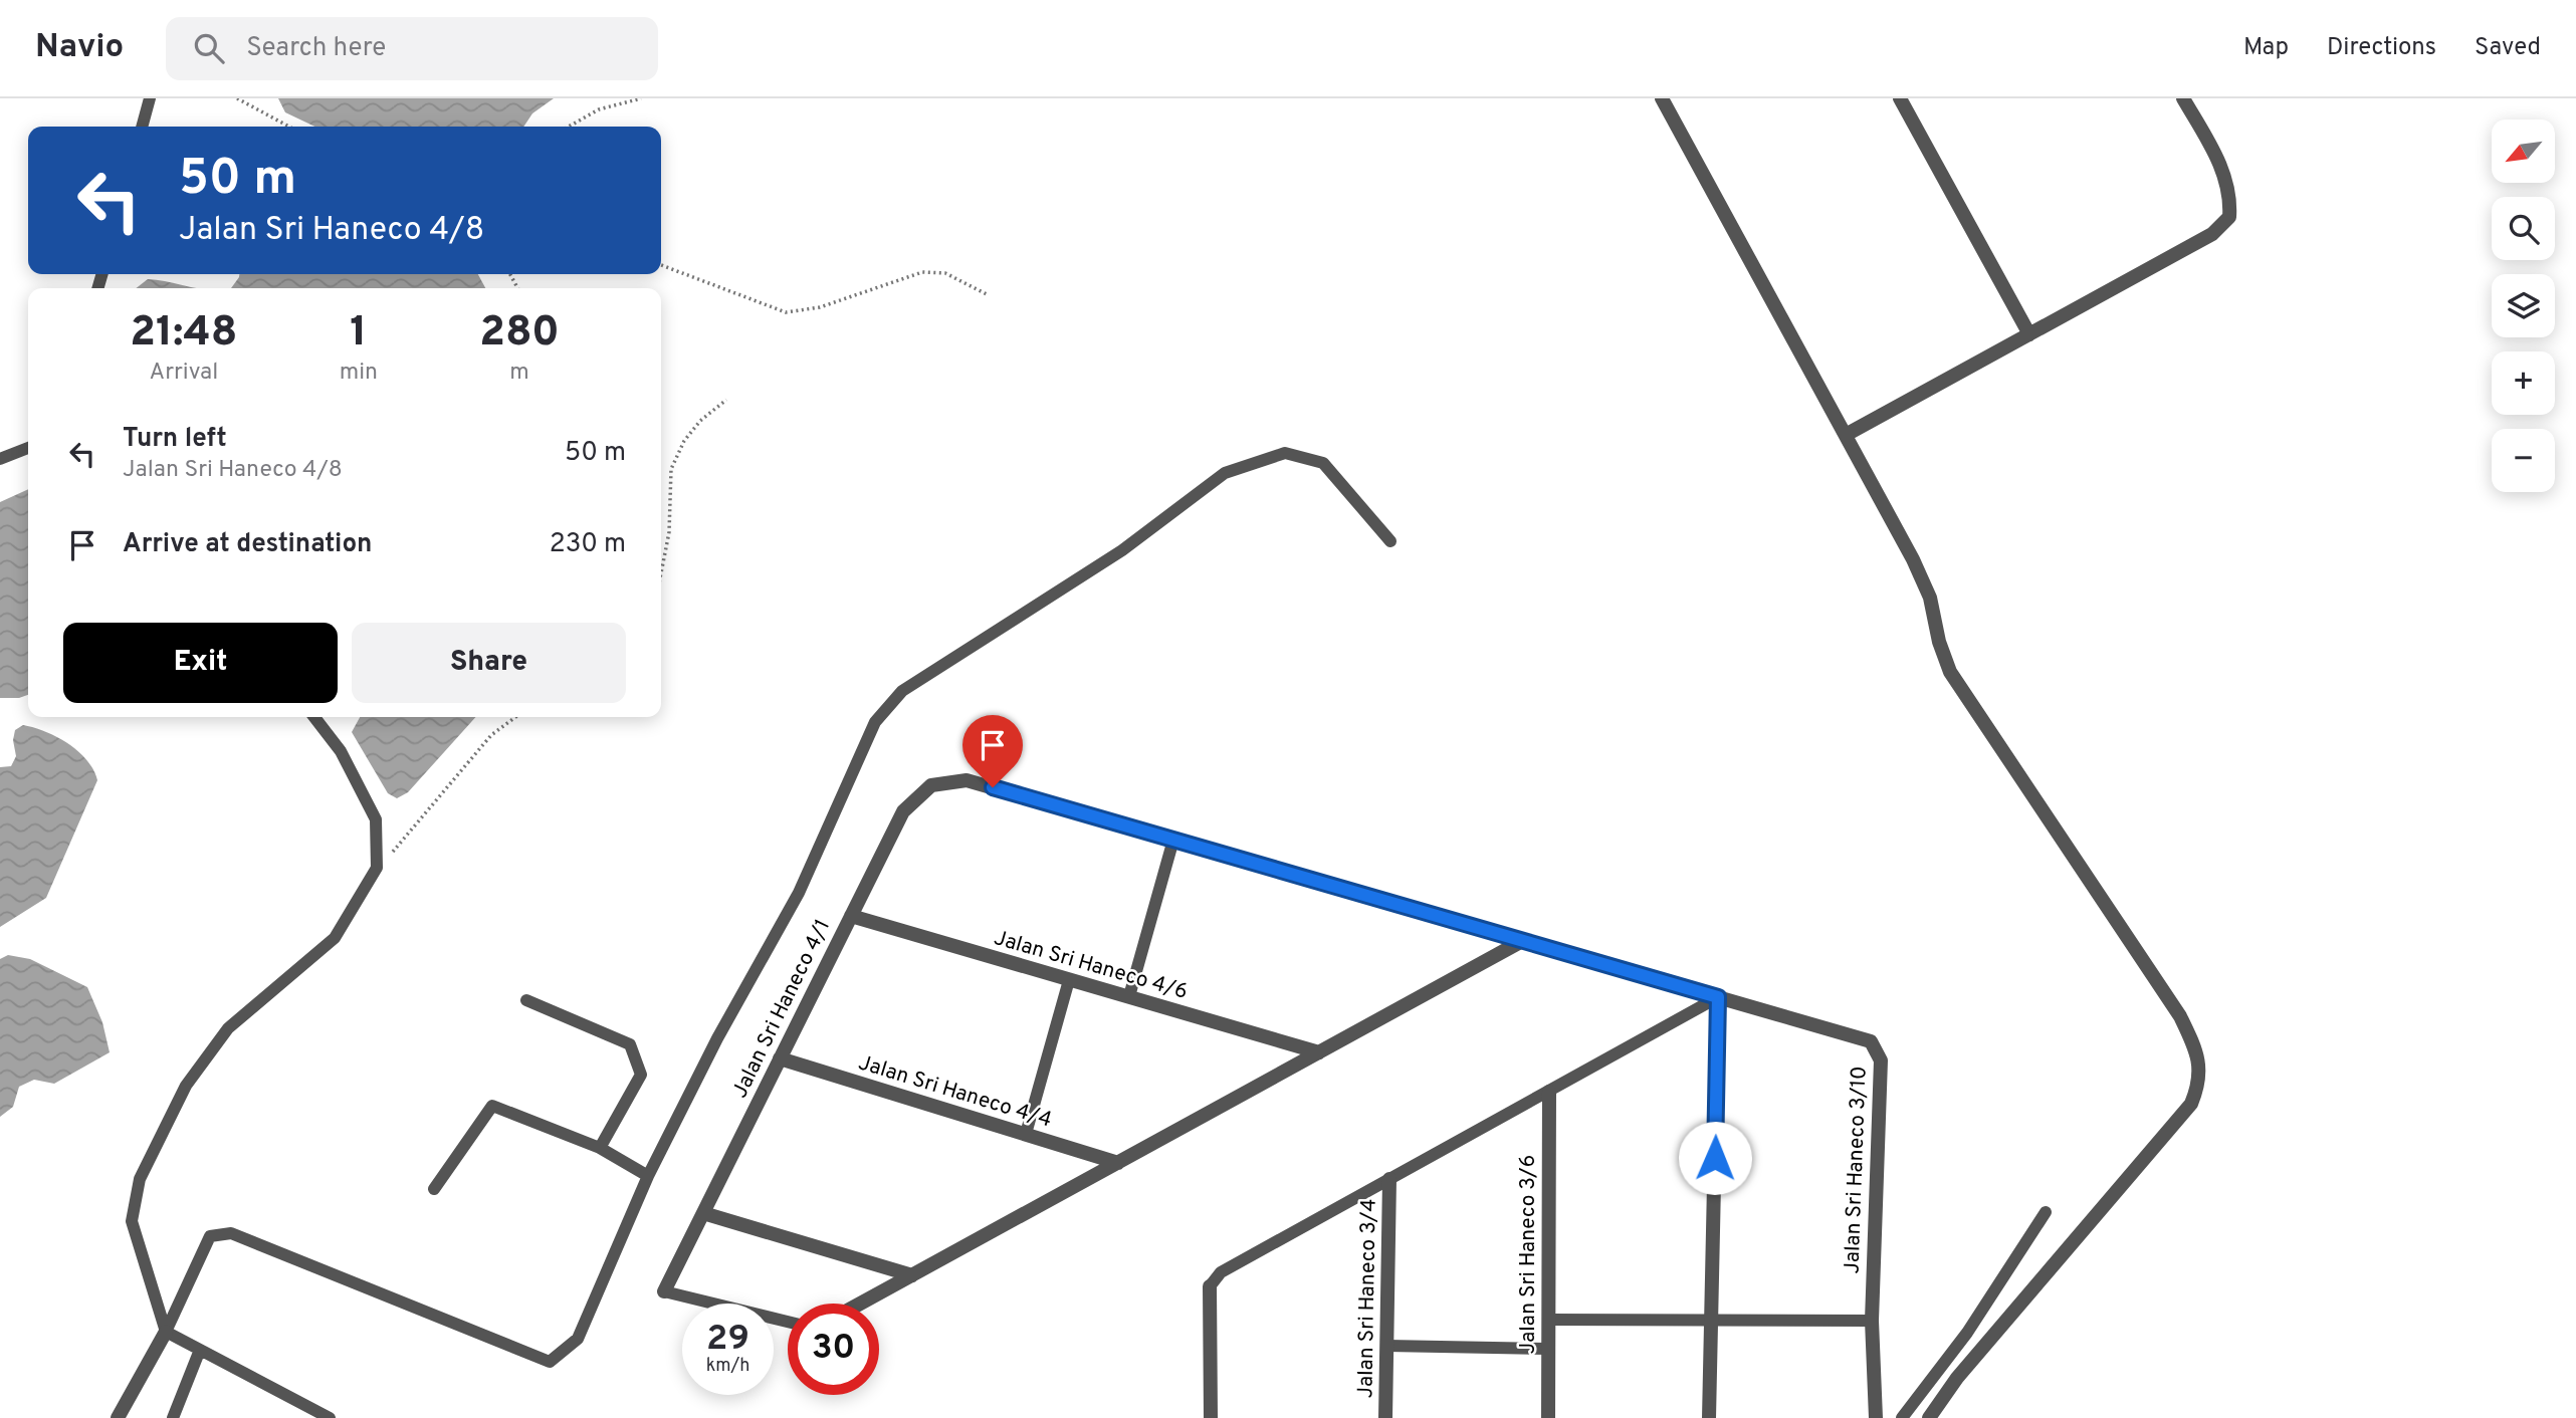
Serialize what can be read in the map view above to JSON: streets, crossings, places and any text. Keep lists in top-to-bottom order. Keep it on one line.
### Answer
{"streets":{"street":["Jalan Sri Haneco 4/6","Jalan Sri Haneco 4/1","Jalan Sri Haneco 4/4","Jalan Sri Haneco 3/10","Jalan Sri Haneco 3/6","Jalan Sri Haneco 3/4"]},"crossings":[["Jalan Sri Haneco 4/6","Jalan Sri Haneco 4/1"],["Jalan Sri Haneco 4/1","Jalan Sri Haneco 4/4"],["Jalan Sri Haneco 4/1","Jalan Sri Haneco 3/10"]],"north":"bottom left","page":{"header":"Navio","search":"Search here","nav":["Map","Directions","Saved"],"map_buttons":["+","−"],"turn":["50 m","Jalan Sri Haneco 4/8"],"eta":["21:48","Arrival","1","min","280","m"],"list":[{"name":"Turn left","note":"Jalan Sri Haneco 4/8","value":"50 m"},{"name":"Arrive at destination","value":"230 m"}],"buttons":["Exit","Share"],"speed":"29 km/h","limit":"30"}}
